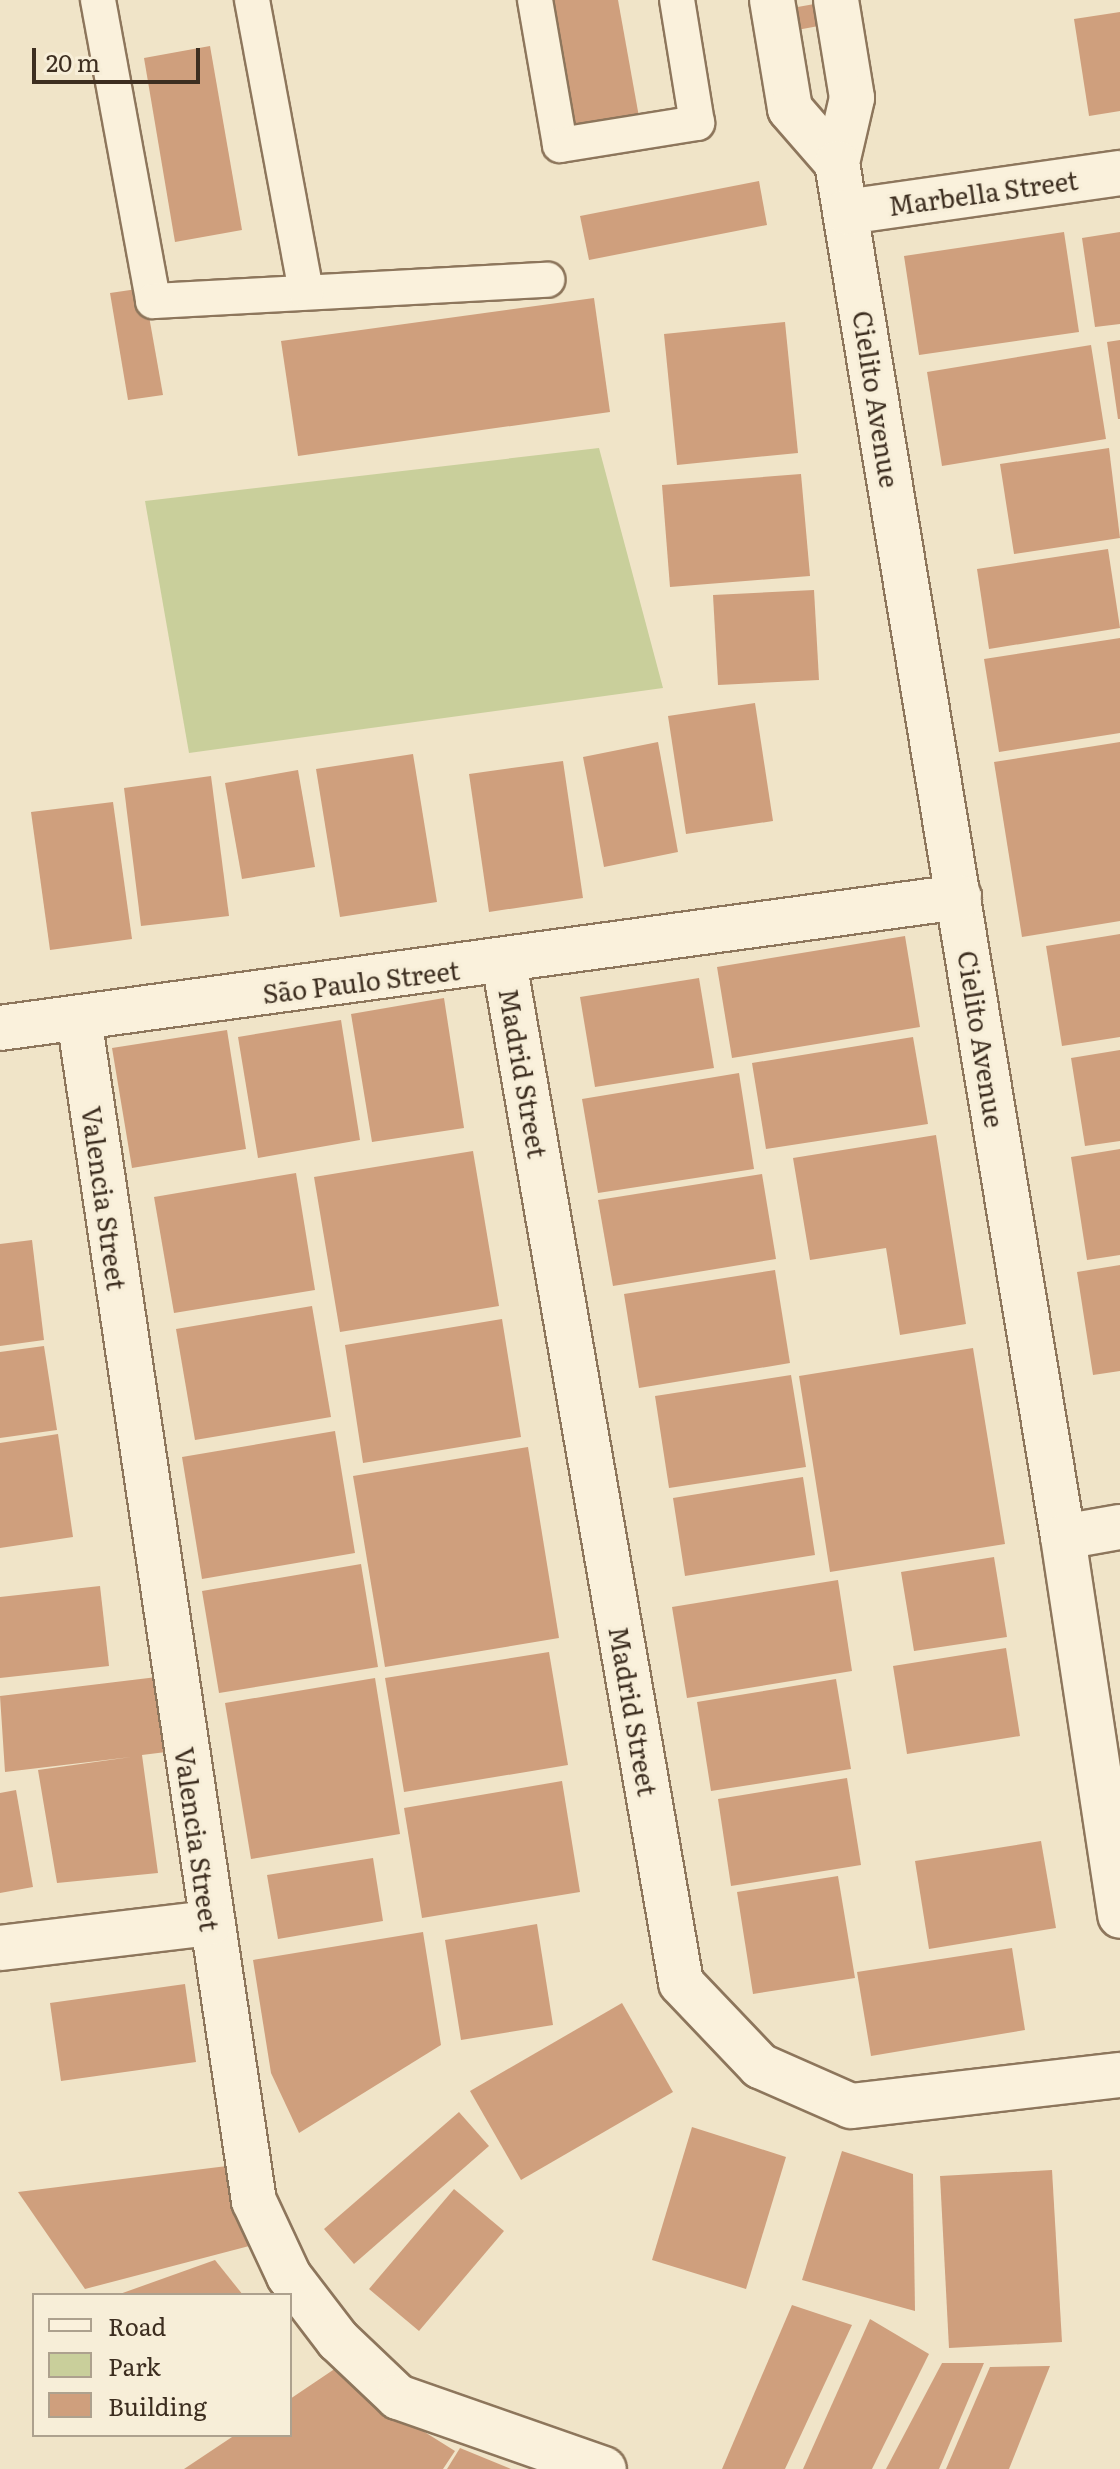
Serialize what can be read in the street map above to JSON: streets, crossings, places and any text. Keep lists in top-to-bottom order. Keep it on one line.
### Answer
{"streets":{"street":["Marbella Street","Cielito Avenue","São Paulo Street","Madrid Street","Valencia Street"]},"crossings":[["Marbella Street","Cielito Avenue"],["Cielito Avenue","São Paulo Street"],["São Paulo Street","Madrid Street"],["São Paulo Street","Valencia Street"]],"legend":["Road","Park","Building"],"scale_bar":"20 m"}
